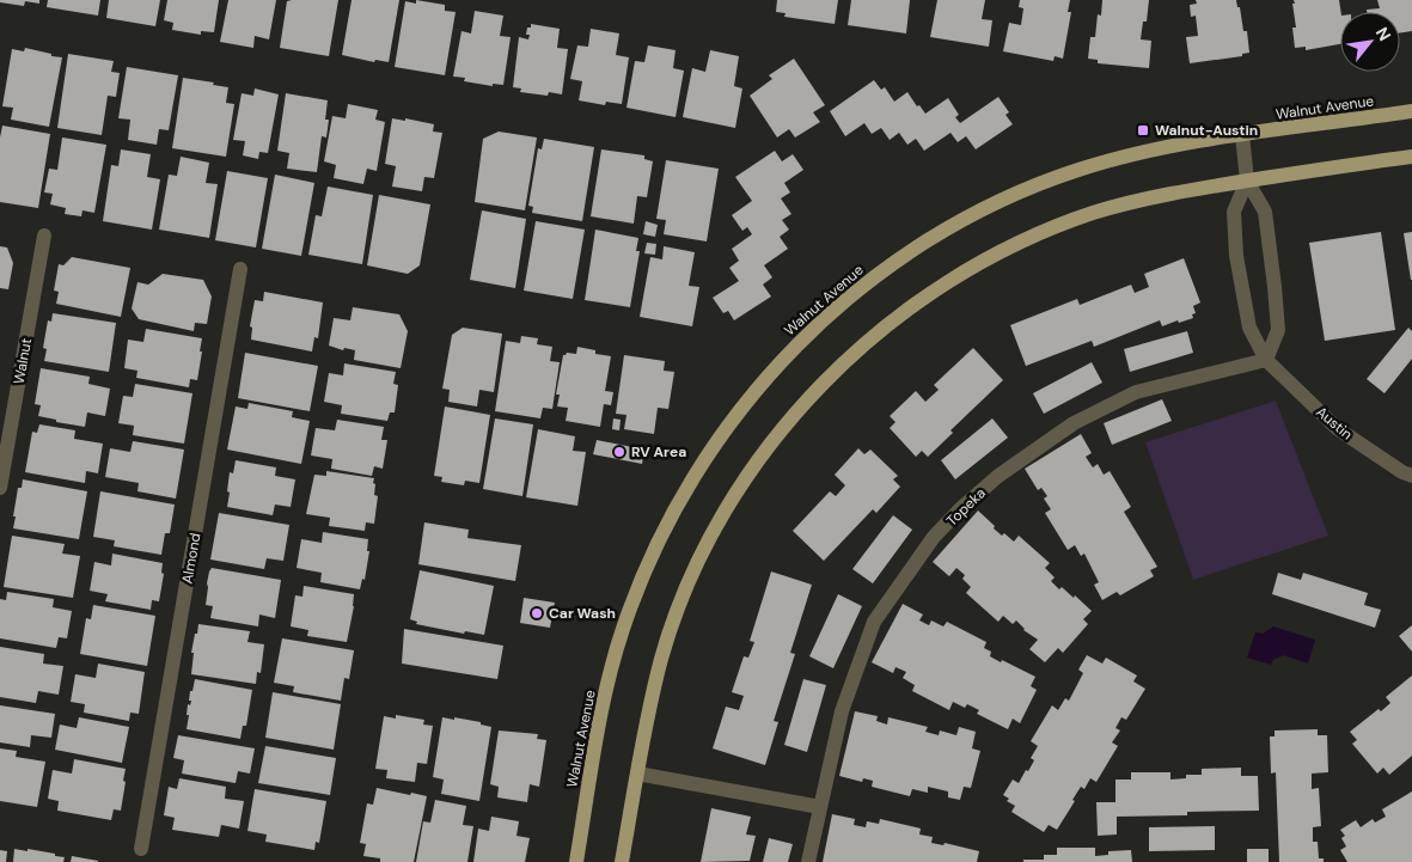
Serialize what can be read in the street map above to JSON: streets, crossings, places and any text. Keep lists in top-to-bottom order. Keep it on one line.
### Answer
{"streets":{"main road":["Walnut Avenue"],"street":["Walnut","Austin","Topeka","Almond"]},"crossings":[["Austin","Topeka"]],"places":{"transit":["Walnut-Austin"],"other":["RV Area","Car Wash"]},"north":"top right"}
